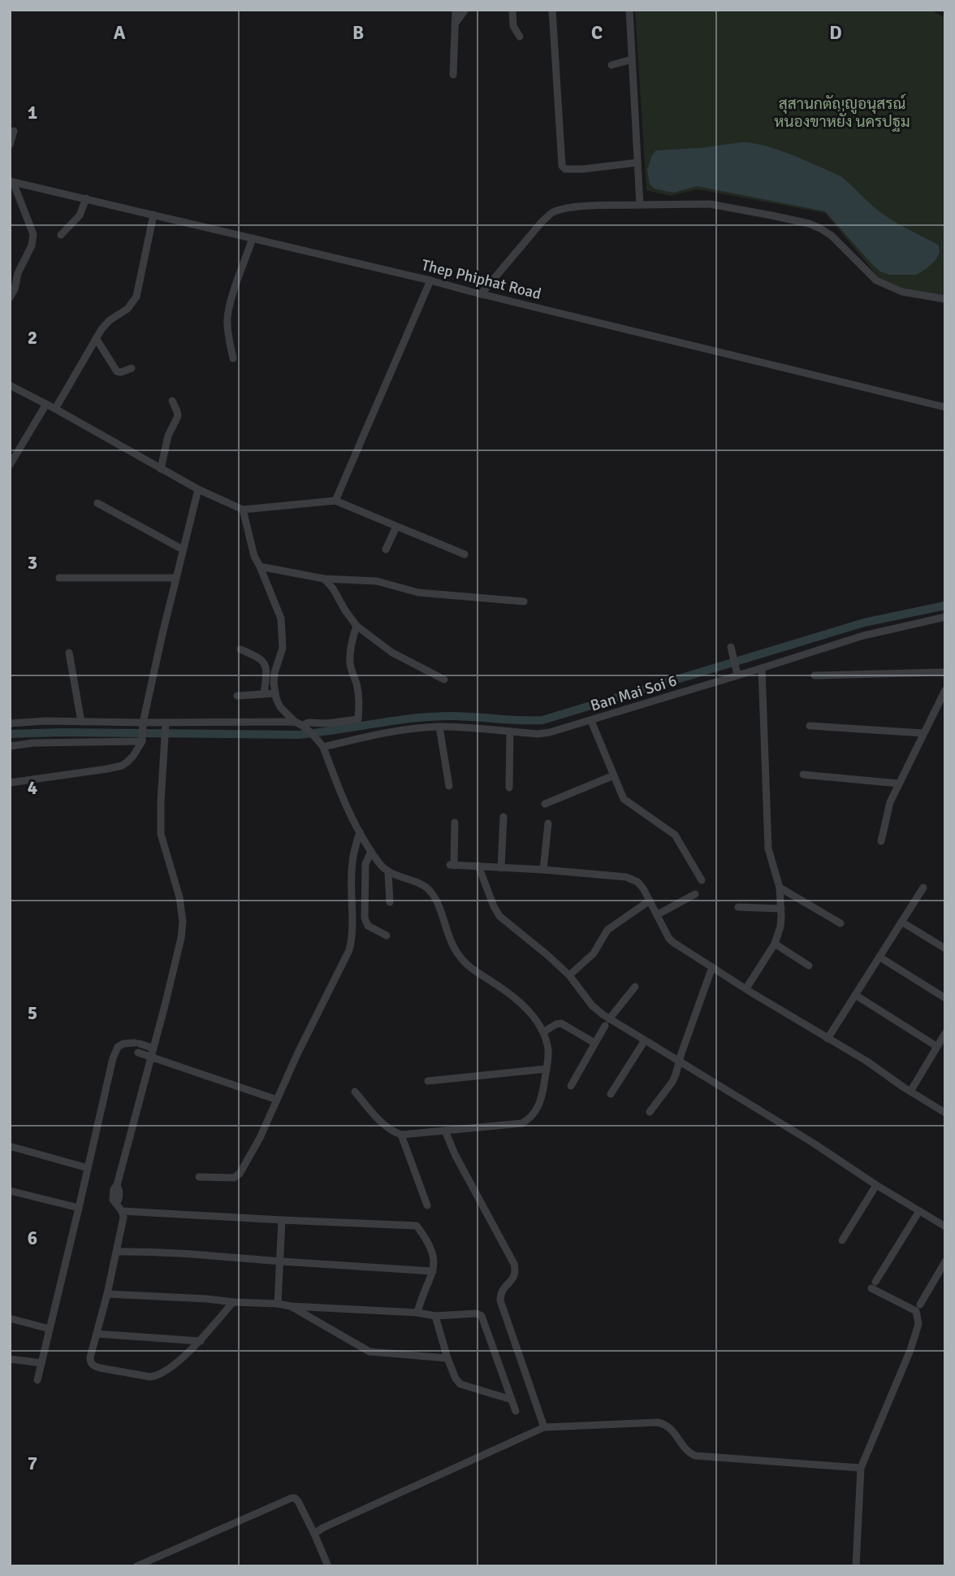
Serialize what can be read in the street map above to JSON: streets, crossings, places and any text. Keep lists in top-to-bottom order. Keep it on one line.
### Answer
{"streets":{"street":["Thep Phiphat Road","Ban Mai Soi 6"]},"parks":["สุสานกตัญญูอนุสรณ์ หนองขาหยั่ง นครปฐม"],"grid":{"columns":["A","B","C","D"],"rows":["1","2","3","4","5","6","7"]}}
